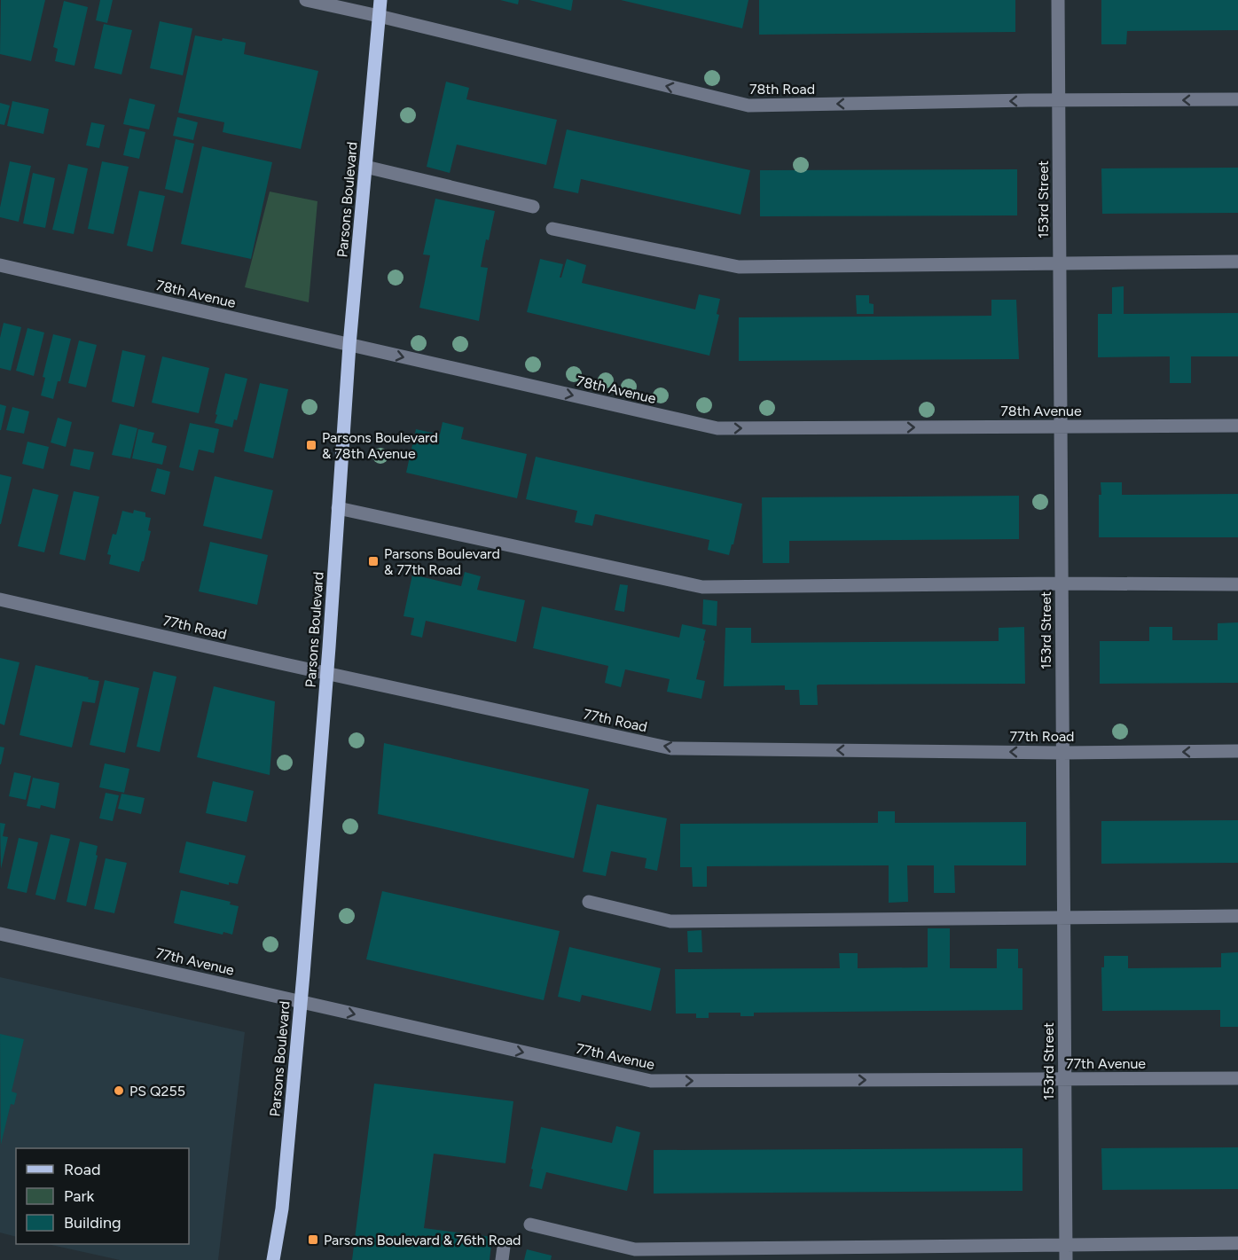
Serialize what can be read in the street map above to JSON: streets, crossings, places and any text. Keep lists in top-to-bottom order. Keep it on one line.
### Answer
{"streets":{"main road":["Parsons Boulevard"],"street":["78th Road","153rd Street","78th Avenue","77th Road","77th Avenue"]},"crossings":[["78th Road","Parsons Boulevard"],["78th Road","153rd Street"],["Parsons Boulevard","78th Avenue"],["Parsons Boulevard","77th Road"],["Parsons Boulevard","77th Avenue"],["153rd Street","78th Avenue"],["153rd Street","77th Road"],["153rd Street","77th Avenue"]],"one_way":["78th Road","78th Avenue","77th Road","77th Avenue"],"places":{"transit":["Parsons Boulevard & 78th Avenue","Parsons Boulevard & 77th Road","Parsons Boulevard & 76th Road"],"other":["PS Q255"]},"legend":["Road","Park","Building"]}
